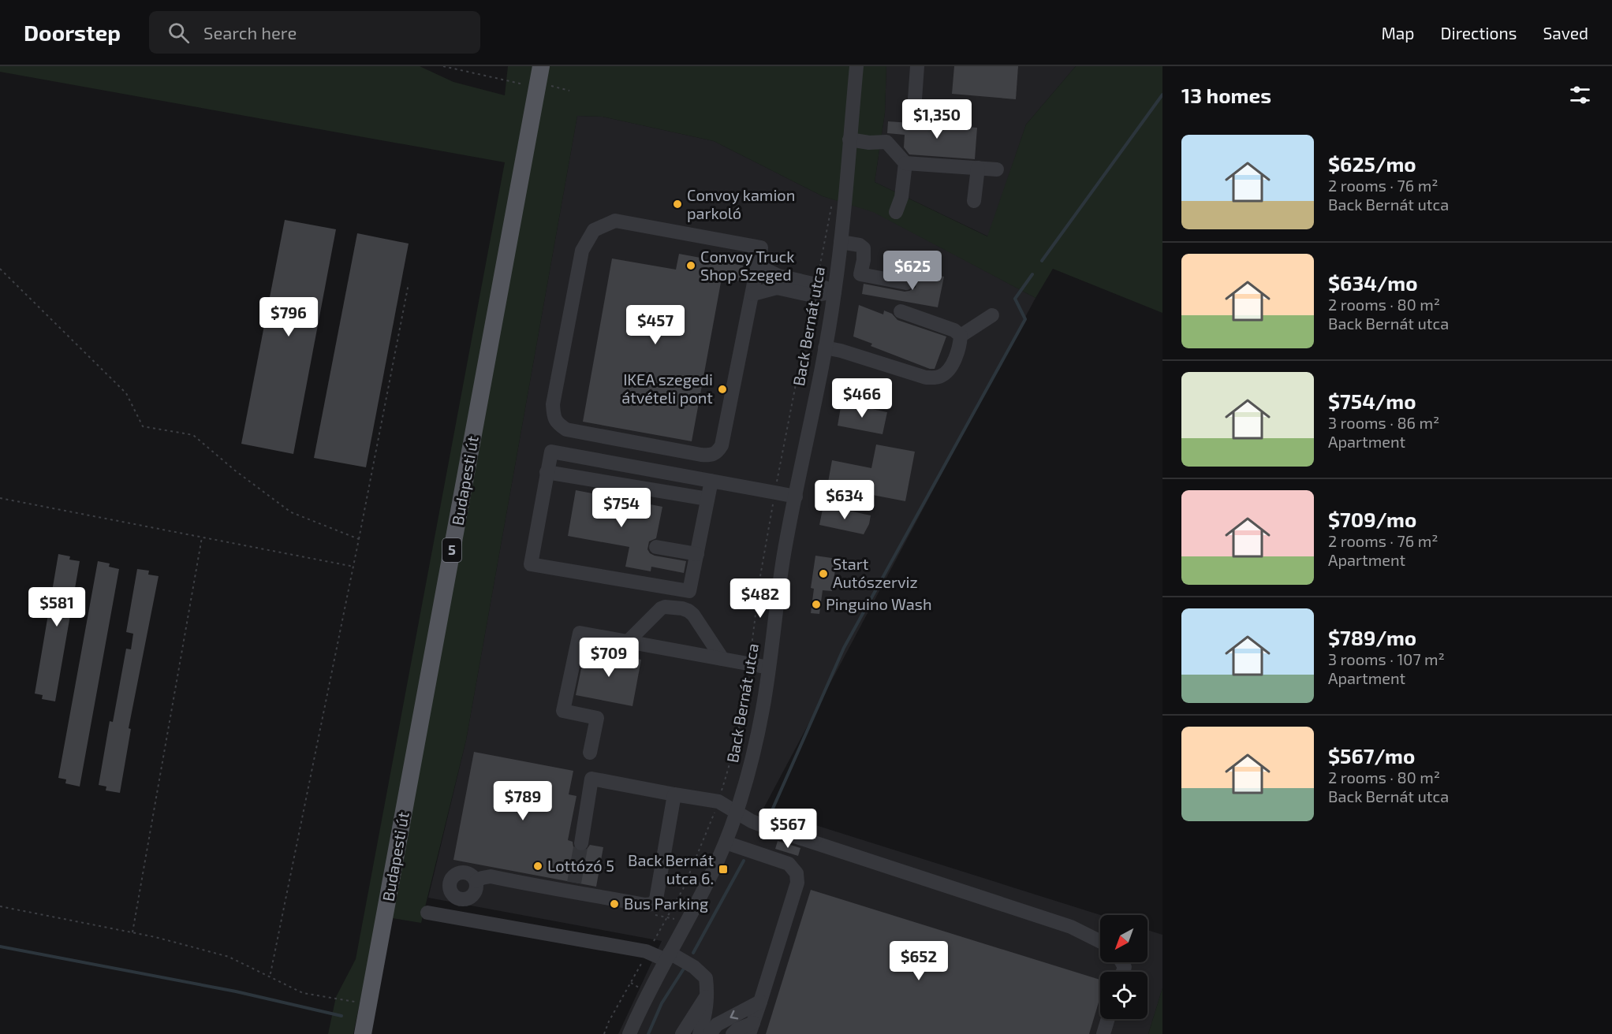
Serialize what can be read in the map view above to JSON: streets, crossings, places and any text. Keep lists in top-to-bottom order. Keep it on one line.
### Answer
{"streets":{"main road":["Budapesti út","5"],"street":["Back Bernát utca"]},"places":{"other":["Convoy kamion parkoló","Convoy Truck Shop Szeged","IKEA szegedi átvételi pont","Start Autószerviz","Pinguino Wash","Lottózó 5","Bus Parking"],"transit":["Back Bernát utca 6."]},"north":"bottom left","page":{"header":"Doorstep","search":"Search here","nav":["Map","Directions","Saved"],"heading":"13 homes","price":["$1,350","$625","$796","$457","$466","$634","$754","$482","$581","$709","$789","$567","$652"],"list":[{"name":"$625/mo","note":"2 rooms · 76 m² · Back Bernát utca"},{"name":"$634/mo","note":"2 rooms · 80 m² · Back Bernát utca"},{"name":"$754/mo","note":"3 rooms · 86 m² · Apartment"},{"name":"$709/mo","note":"2 rooms · 76 m² · Apartment"},{"name":"$789/mo","note":"3 rooms · 107 m² · Apartment"},{"name":"$567/mo","note":"2 rooms · 80 m² · Back Bernát utca"}]}}
